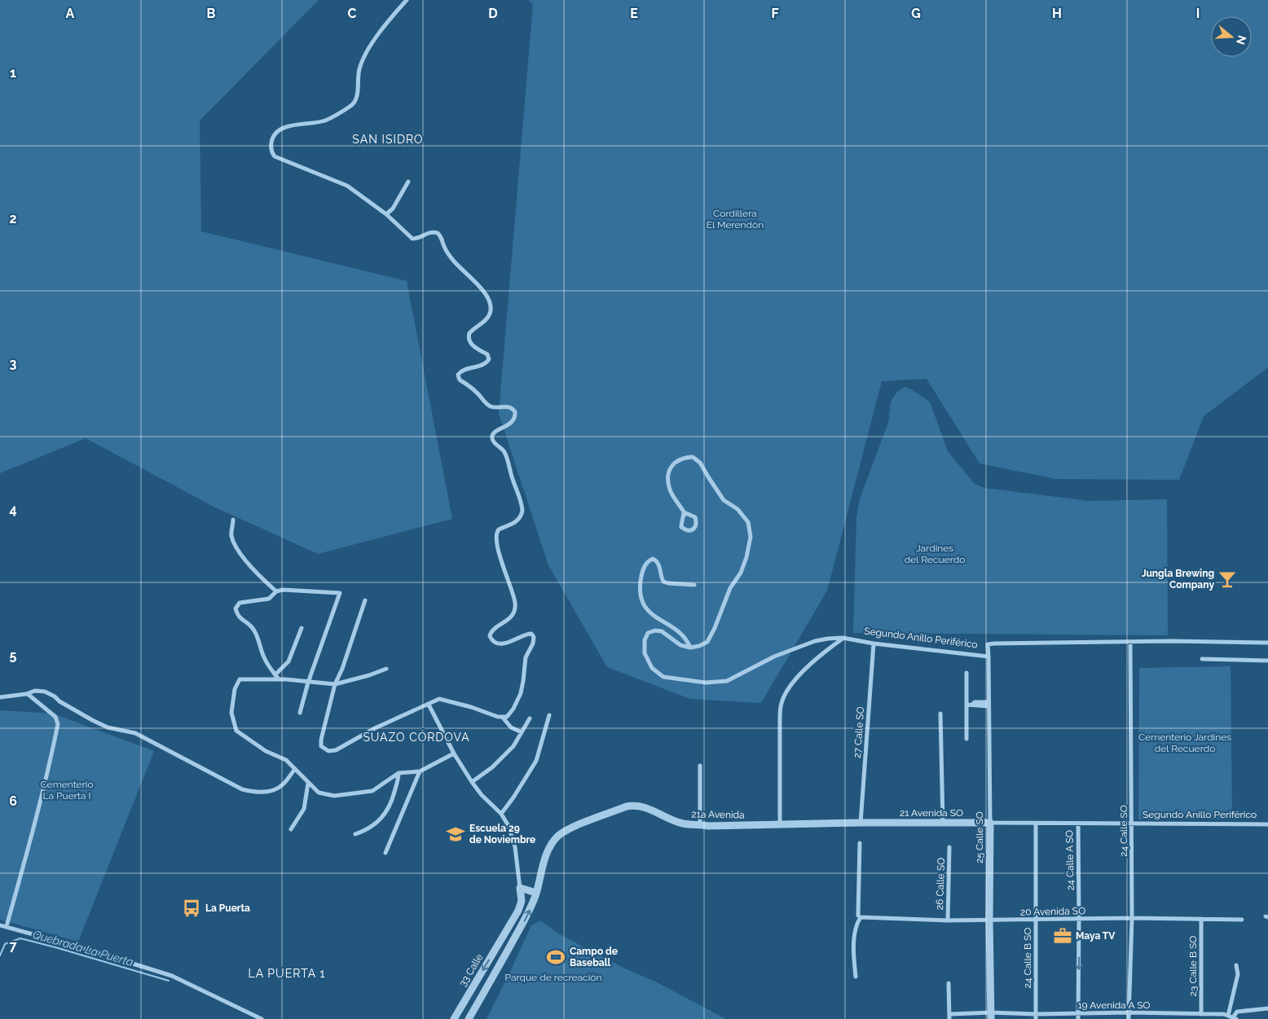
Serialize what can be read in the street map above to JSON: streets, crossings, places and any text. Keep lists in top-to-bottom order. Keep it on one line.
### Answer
{"streets":{"street":["Segundo Anillo Periférico","27 Calle SO","21 Avenida SO","21a Avenida","24 Calle SO","25 Calle SO","24 Calle A SO","26 Calle SO","20 Avenida SO","24 Calle B SO","23 Calle B SO","33 Calle","19 Avenida A SO"]},"crossings":[["Segundo Anillo Periférico","27 Calle SO"],["Segundo Anillo Periférico","21 Avenida SO"],["Segundo Anillo Periférico","24 Calle SO"],["Segundo Anillo Periférico","25 Calle SO"],["27 Calle SO","21 Avenida SO"],["21 Avenida SO","21a Avenida"],["21 Avenida SO","24 Calle SO"],["21 Avenida SO","25 Calle SO"],["21 Avenida SO","24 Calle A SO"],["21 Avenida SO","24 Calle B SO"],["24 Calle SO","20 Avenida SO"],["24 Calle SO","19 Avenida A SO"],["25 Calle SO","20 Avenida SO"],["25 Calle SO","19 Avenida A SO"],["24 Calle A SO","20 Avenida SO"],["24 Calle A SO","19 Avenida A SO"],["26 Calle SO","20 Avenida SO"],["20 Avenida SO","24 Calle B SO"],["20 Avenida SO","23 Calle B SO"],["24 Calle B SO","19 Avenida A SO"],["23 Calle B SO","19 Avenida A SO"]],"one_way":["24 Calle A SO"],"districts":["SAN ISIDRO","SUAZO CÓRDOVA","LA PUERTA 1"],"water":["Quebrada La Puerta"],"parks":["Cordillera El Merendón","Jardines del Recuerdo","Cementerio Jardines del Recuerdo","Cementerio La Puerta I","Parque de recreación"],"places":{"bar":["Jungla Brewing Company"],"school or university":["Escuela 29 de Noviembre"],"bus stop":["La Puerta"],"office":["Maya TV"],"sports":["Campo de Baseball"]},"north":"right","grid":{"columns":["A","B","C","D","E","F","G","H","I"],"rows":["1","2","3","4","5","6","7"]}}
